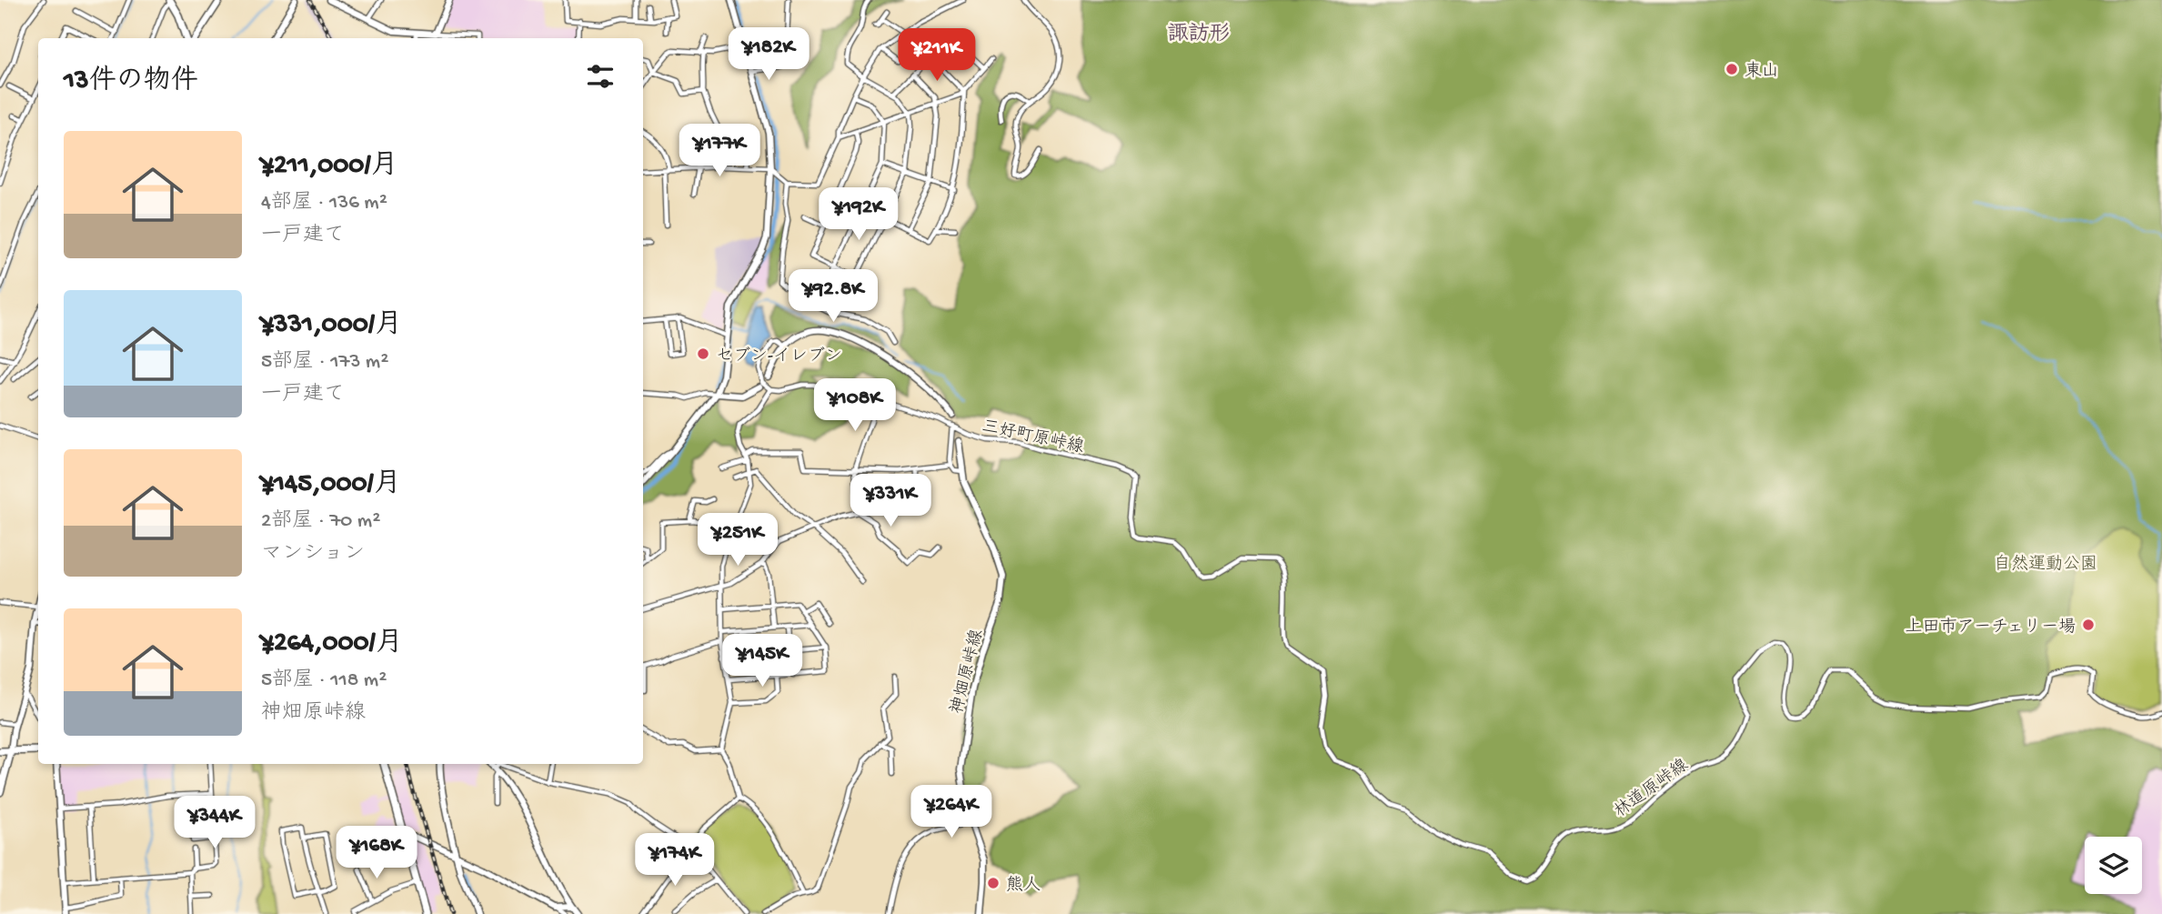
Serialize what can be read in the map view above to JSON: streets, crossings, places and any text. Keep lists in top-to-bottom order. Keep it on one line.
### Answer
{"streets":{"street":["三好町原峠線","神畑原峠線","林道原峠線"]},"crossings":[["三好町原峠線","林道原峠線"]],"districts":["諏訪形"],"parks":["自然運動公園"],"places":["東山","セブン-イレブン","上田市アーチェリー場","熊人"],"page":{"price":["¥182K","¥211K","¥177K","¥192K","¥92.8K","¥108K","¥331K","¥251K","¥145K","¥264K","¥344K","¥168K","¥174K"],"heading":"13件の物件","list":[{"name":"¥211,000/月","note":"4部屋 · 136 m² · 一戸建て"},{"name":"¥331,000/月","note":"5部屋 · 173 m² · 一戸建て"},{"name":"¥145,000/月","note":"2部屋 · 70 m² · マンション"},{"name":"¥264,000/月","note":"5部屋 · 118 m² · 神畑原峠線"}]}}
